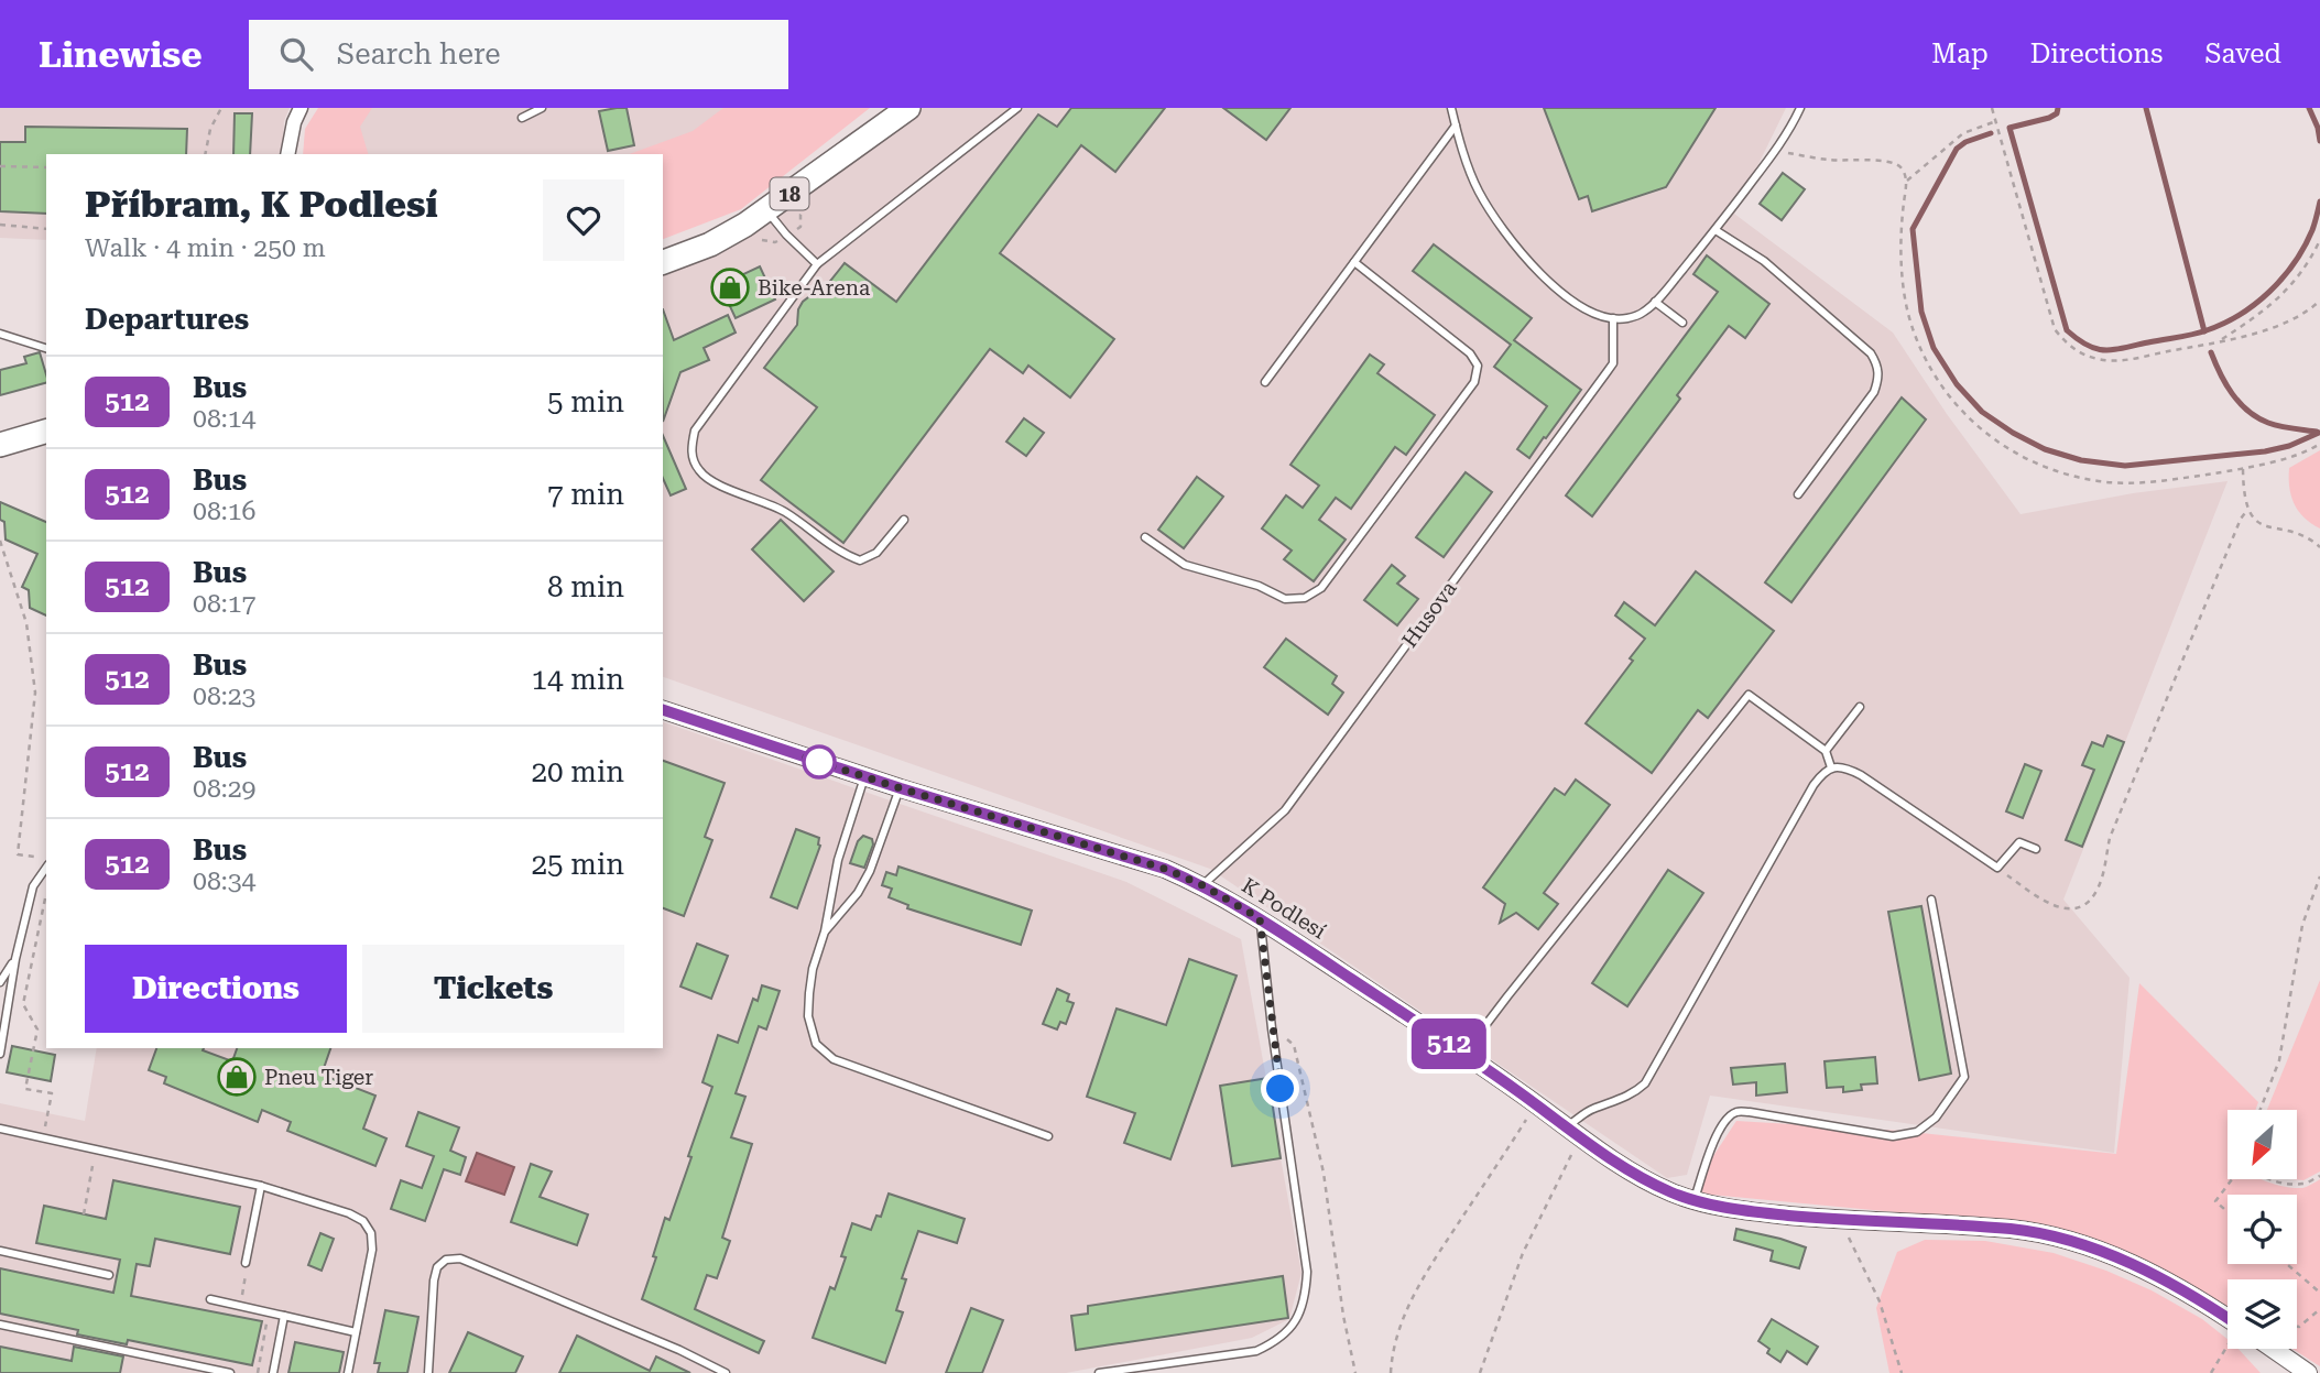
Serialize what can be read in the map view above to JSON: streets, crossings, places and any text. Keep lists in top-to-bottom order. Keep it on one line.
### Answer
{"streets":{"main road":["18"],"street":["K Podlesí"],"lane":["Husova"]},"crossings":[["Husova","K Podlesí"]],"places":{"shop":["Bike-Arena","Pneu Tiger"]},"lines":["bus line 512"],"north":"bottom left","page":{"header":"Linewise","search":"Search here","nav":["Map","Directions","Saved"],"on_map":"512","heading":[["Příbram, K Podlesí","Walk · 4 min · 250 m"],"Departures"],"list":[{"mark":"512","name":"Bus","note":"08:14","value":"5 min"},{"mark":"512","name":"Bus","note":"08:16","value":"7 min"},{"mark":"512","name":"Bus","note":"08:17","value":"8 min"},{"mark":"512","name":"Bus","note":"08:23","value":"14 min"},{"mark":"512","name":"Bus","note":"08:29","value":"20 min"},{"mark":"512","name":"Bus","note":"08:34","value":"25 min"}],"buttons":["Directions","Tickets"]}}
